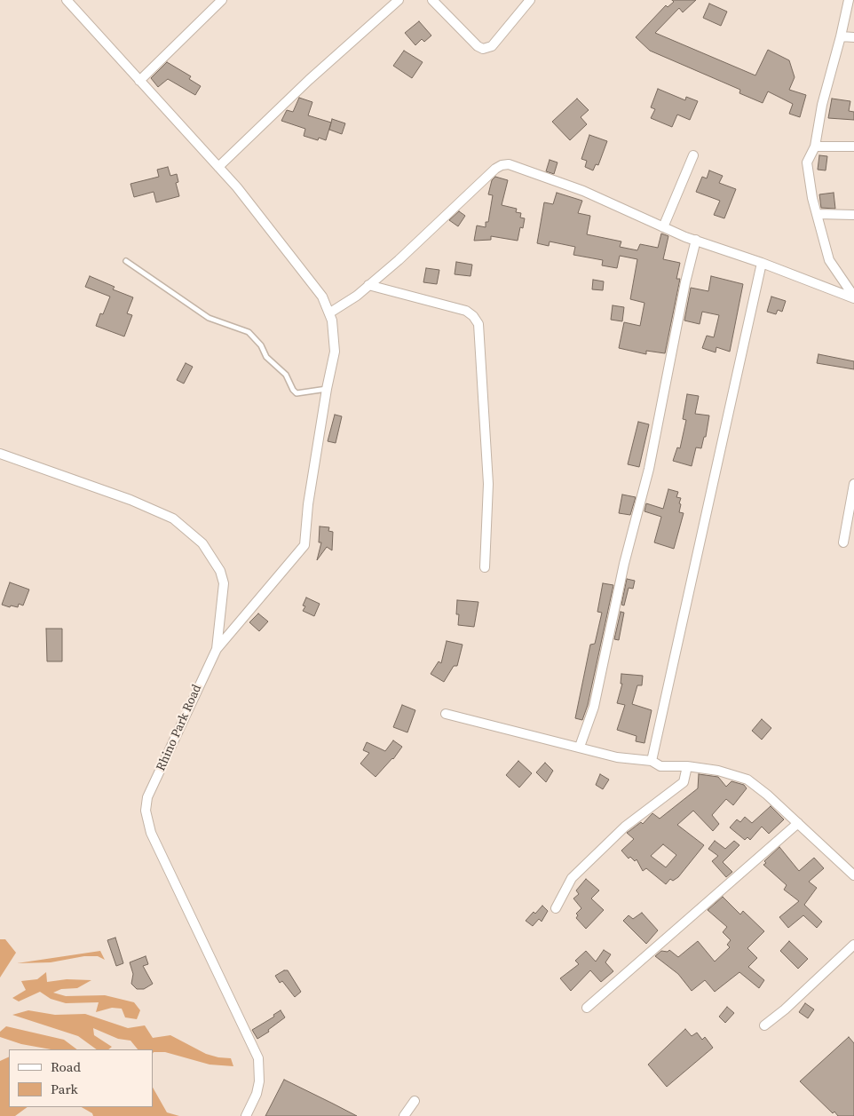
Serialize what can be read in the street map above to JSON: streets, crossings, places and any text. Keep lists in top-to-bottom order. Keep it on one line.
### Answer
{"streets":{"street":["Rhino Park Road"]},"legend":["Road","Park"]}
